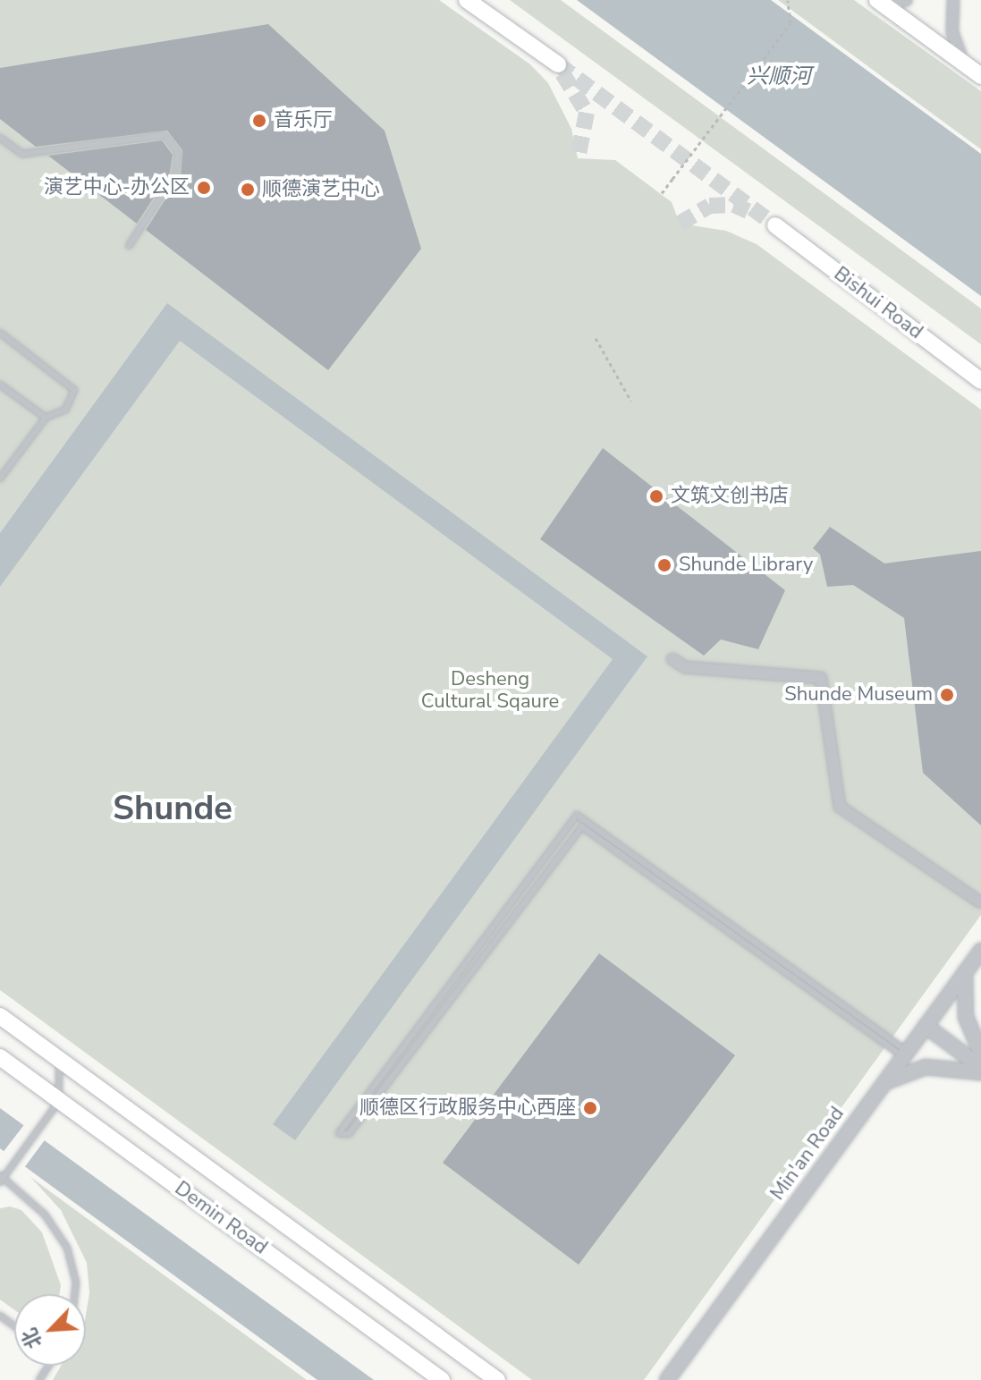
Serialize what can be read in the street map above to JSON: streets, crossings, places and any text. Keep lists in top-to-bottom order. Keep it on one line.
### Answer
{"streets":{"main road":["Bishui Road","Demin Road"],"street":["Min'an Road"]},"districts":["Shunde"],"water":["兴顺河"],"parks":["Desheng Cultural Sqaure"],"places":["音乐厅","演艺中心-办公区","顺德演艺中心","文筑文创书店","Shunde Library","Shunde Museum","顺德区行政服务中心西座"],"north":"bottom left"}
